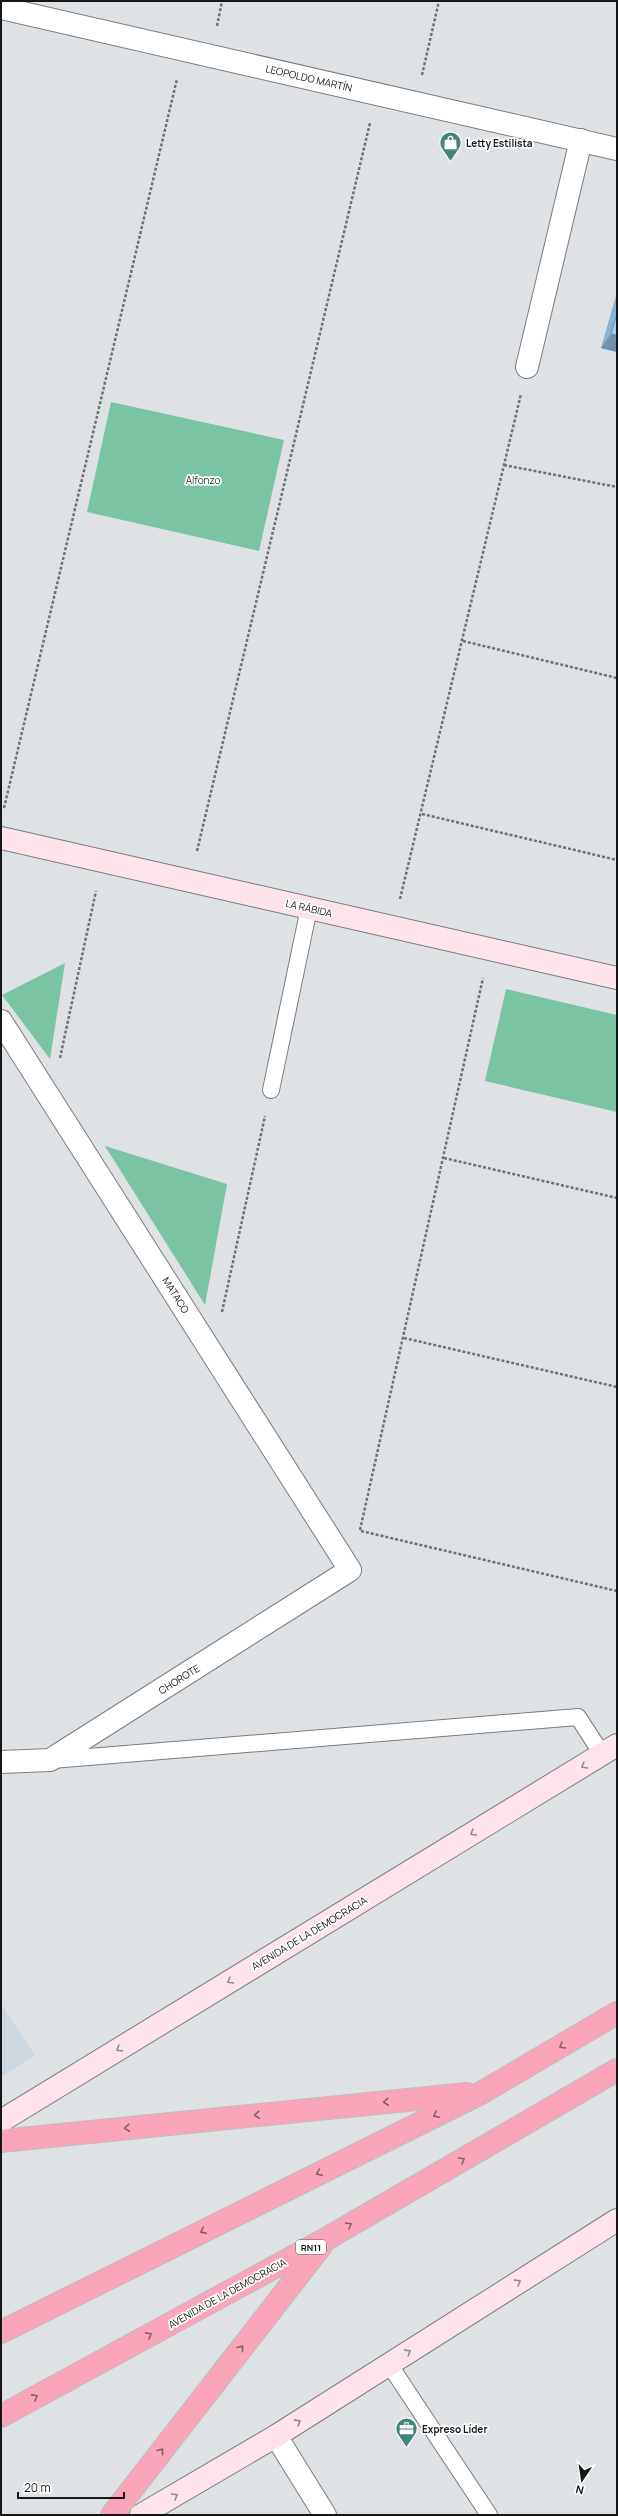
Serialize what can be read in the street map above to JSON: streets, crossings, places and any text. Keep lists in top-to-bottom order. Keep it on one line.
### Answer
{"streets":{"highway":["AVENIDA DE LA DEMOCRACIA","RN11"],"street":["LEOPOLDO MARTÍN","LA RÁBIDA","MATACO","CHOROTE"]},"crossings":[["MATACO","CHOROTE"]],"parks":["Alfonzo"],"places":{"shop":["Letty Estilista"],"office":["Expreso Líder"]},"scale_bar":"20 m","north":"bottom"}
